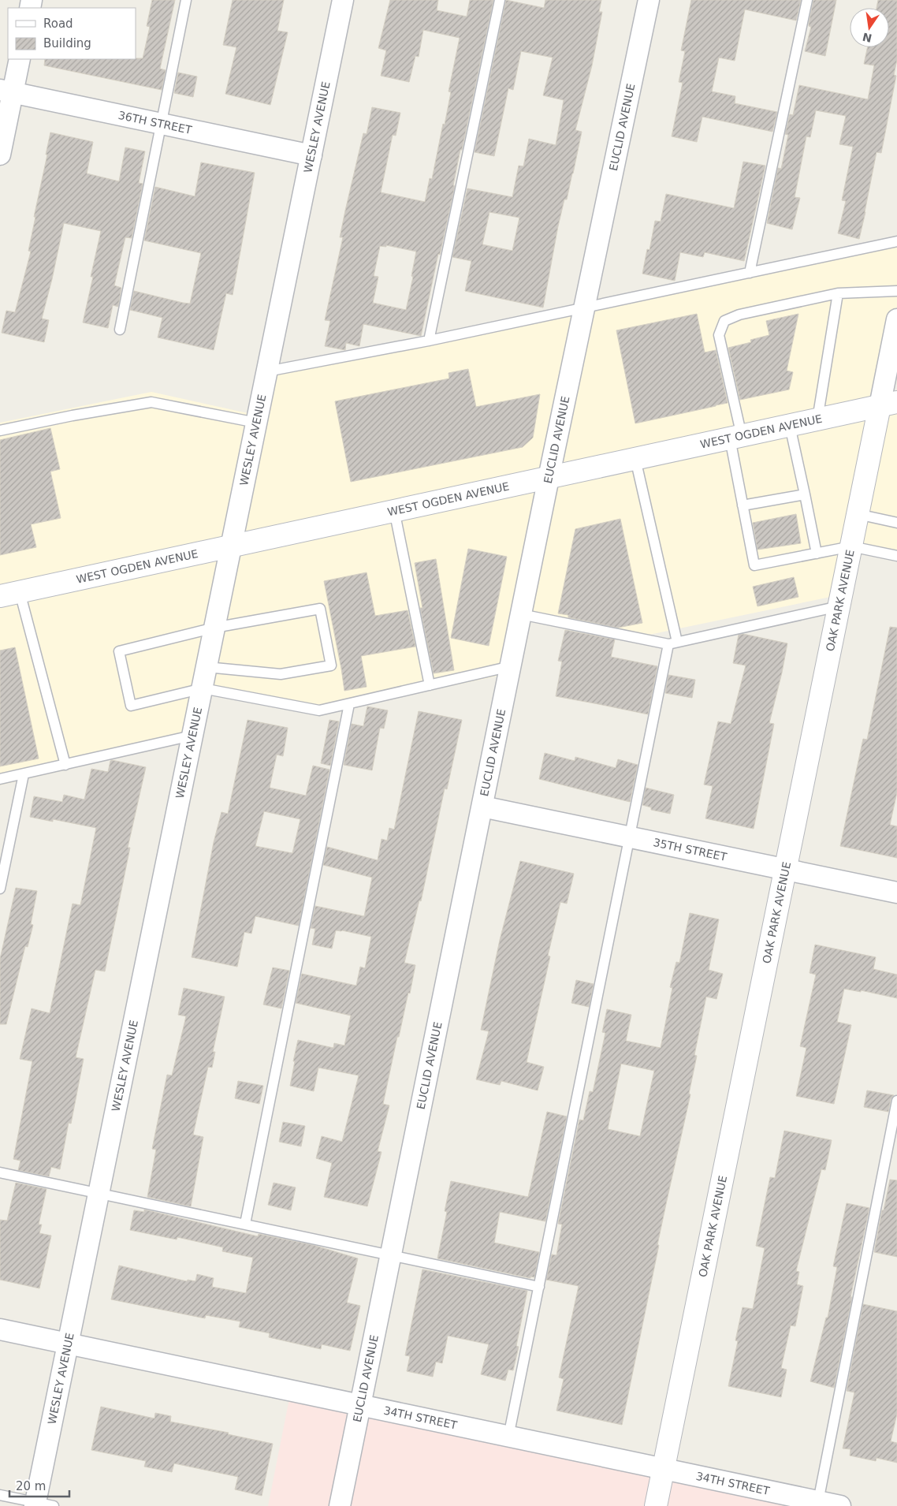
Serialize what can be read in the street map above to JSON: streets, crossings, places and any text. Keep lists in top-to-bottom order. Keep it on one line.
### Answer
{"streets":{"street":["36TH STREET","WESLEY AVENUE","EUCLID AVENUE","WEST OGDEN AVENUE","OAK PARK AVENUE","35TH STREET","34TH STREET"]},"crossings":[["36TH STREET","WESLEY AVENUE"],["WESLEY AVENUE","WEST OGDEN AVENUE"],["WESLEY AVENUE","34TH STREET"],["EUCLID AVENUE","WEST OGDEN AVENUE"],["EUCLID AVENUE","35TH STREET"],["EUCLID AVENUE","34TH STREET"],["WEST OGDEN AVENUE","OAK PARK AVENUE"],["OAK PARK AVENUE","35TH STREET"],["OAK PARK AVENUE","34TH STREET"]],"legend":["Road","Building"],"scale_bar":"20 m","north":"bottom"}
